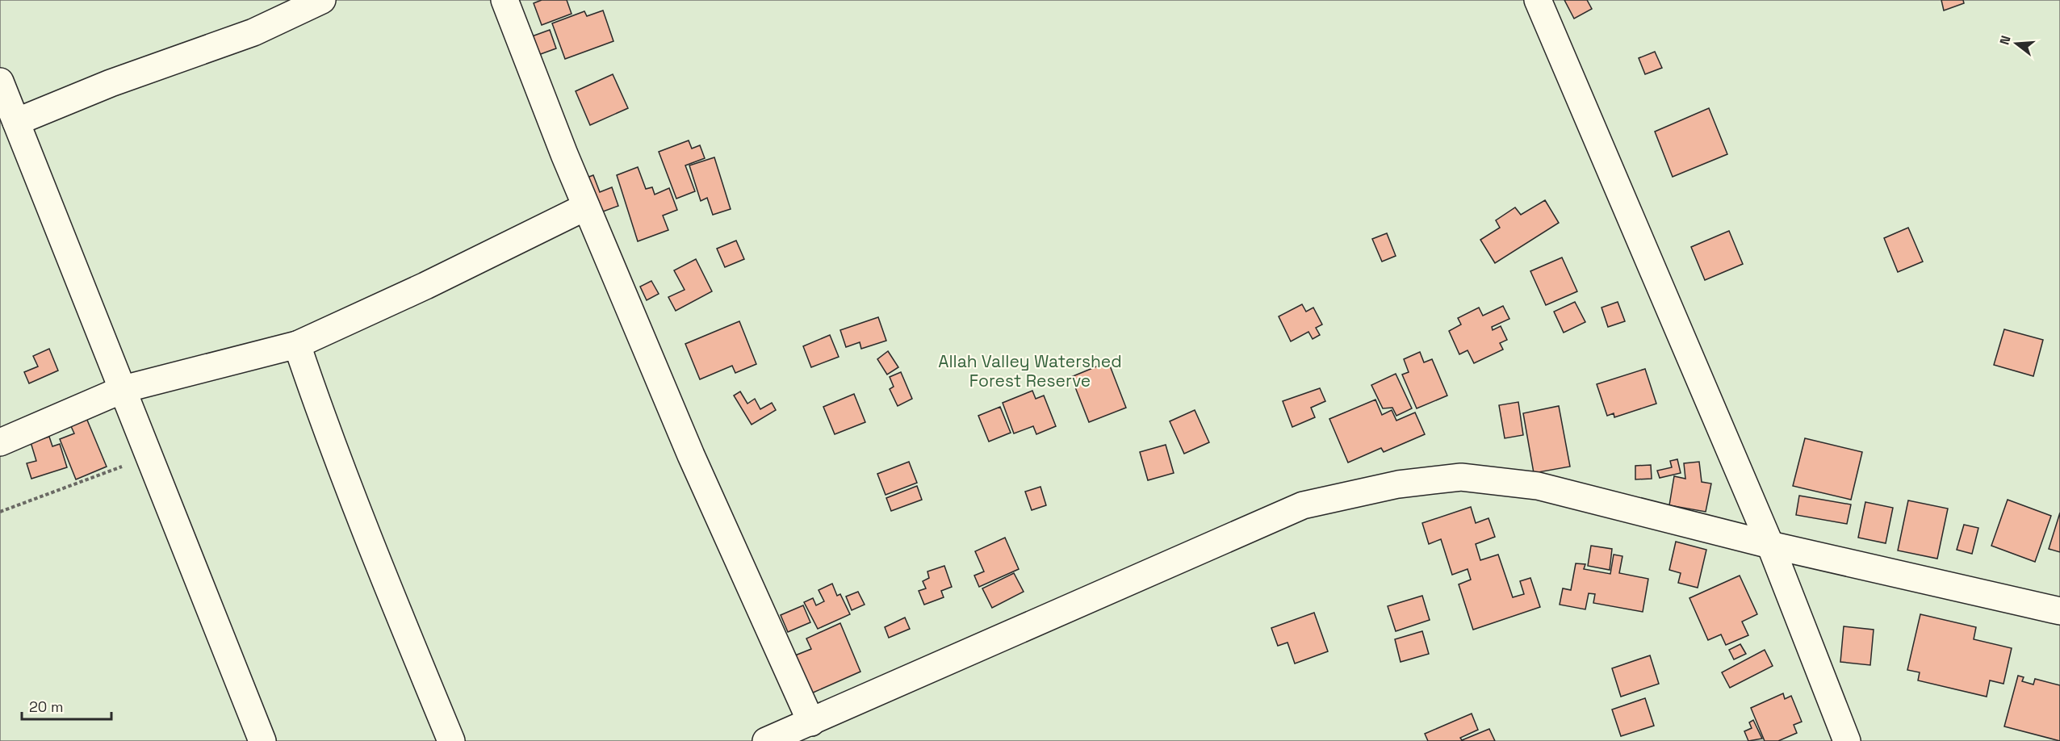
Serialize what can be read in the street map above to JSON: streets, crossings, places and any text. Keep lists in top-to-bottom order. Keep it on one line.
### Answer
{"parks":["Allah Valley Watershed Forest Reserve"],"scale_bar":"20 m","north":"left"}
